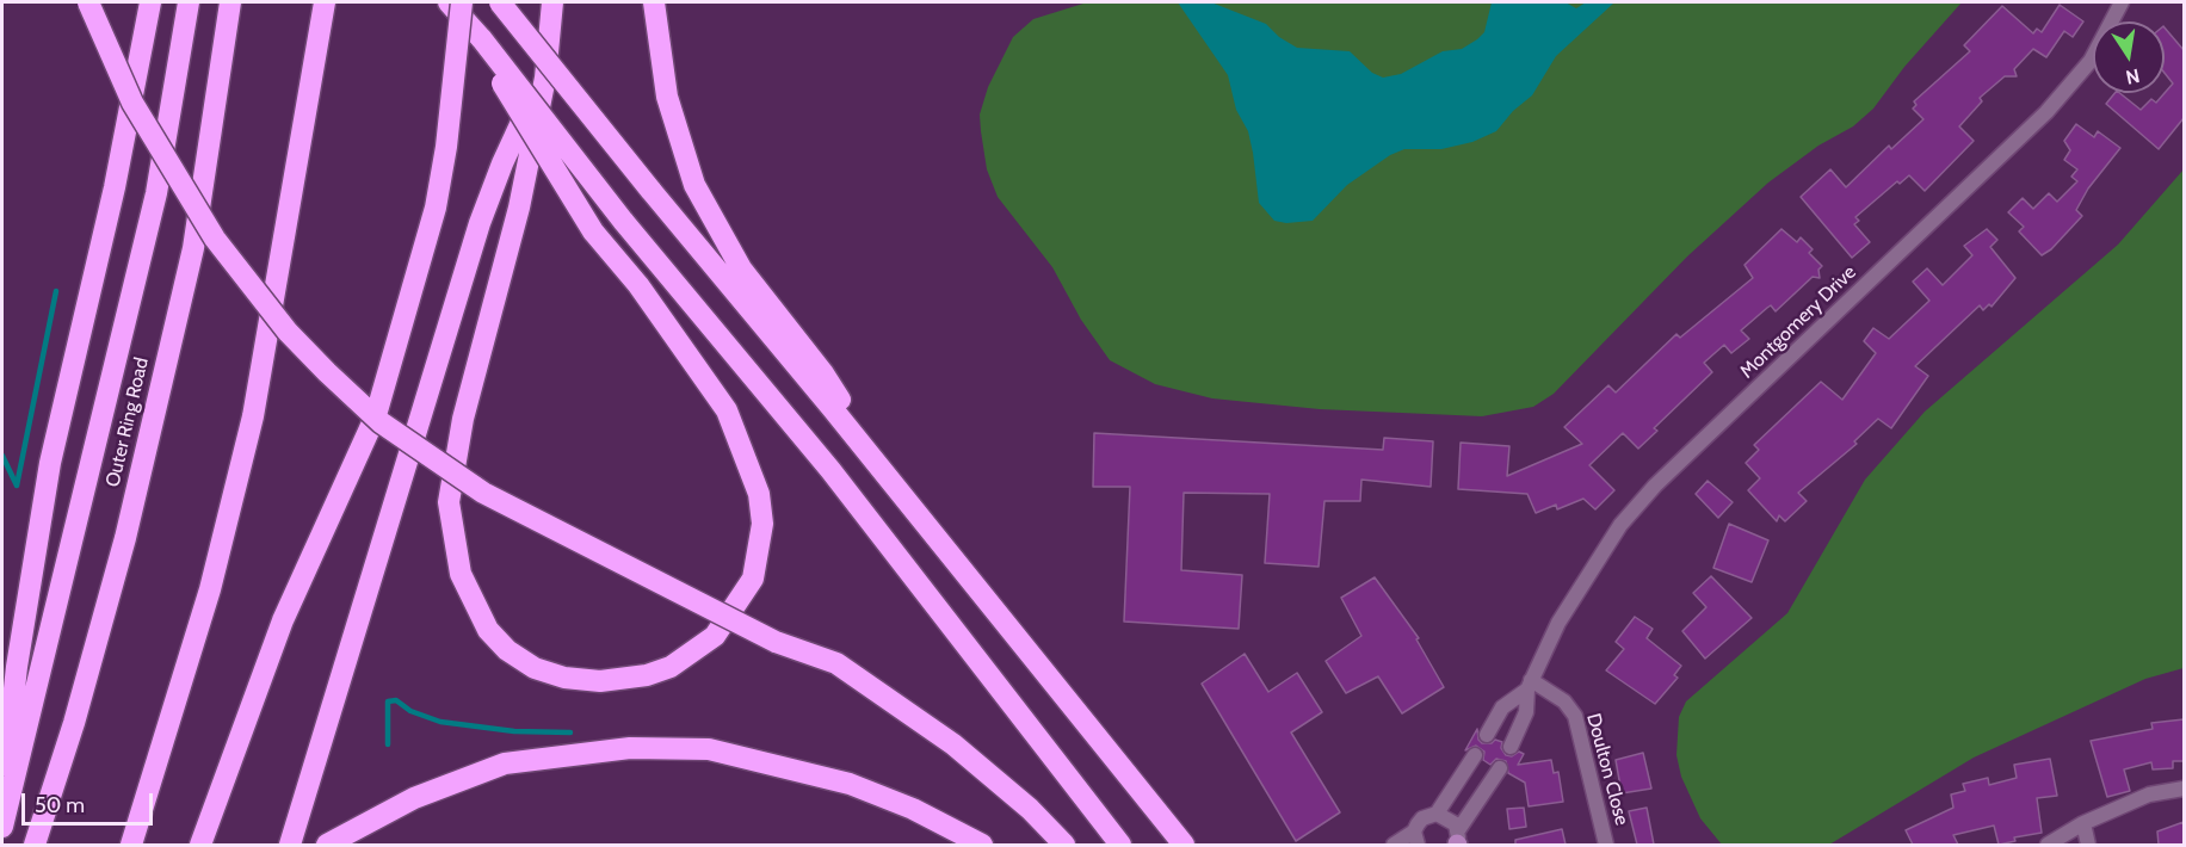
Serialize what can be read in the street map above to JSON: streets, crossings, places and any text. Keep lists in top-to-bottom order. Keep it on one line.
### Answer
{"streets":{"highway":["Outer Ring Road"],"street":["Montgomery Drive","Doulton Close"]},"crossings":[["Montgomery Drive","Doulton Close"]],"scale_bar":"50 m","north":"bottom"}
